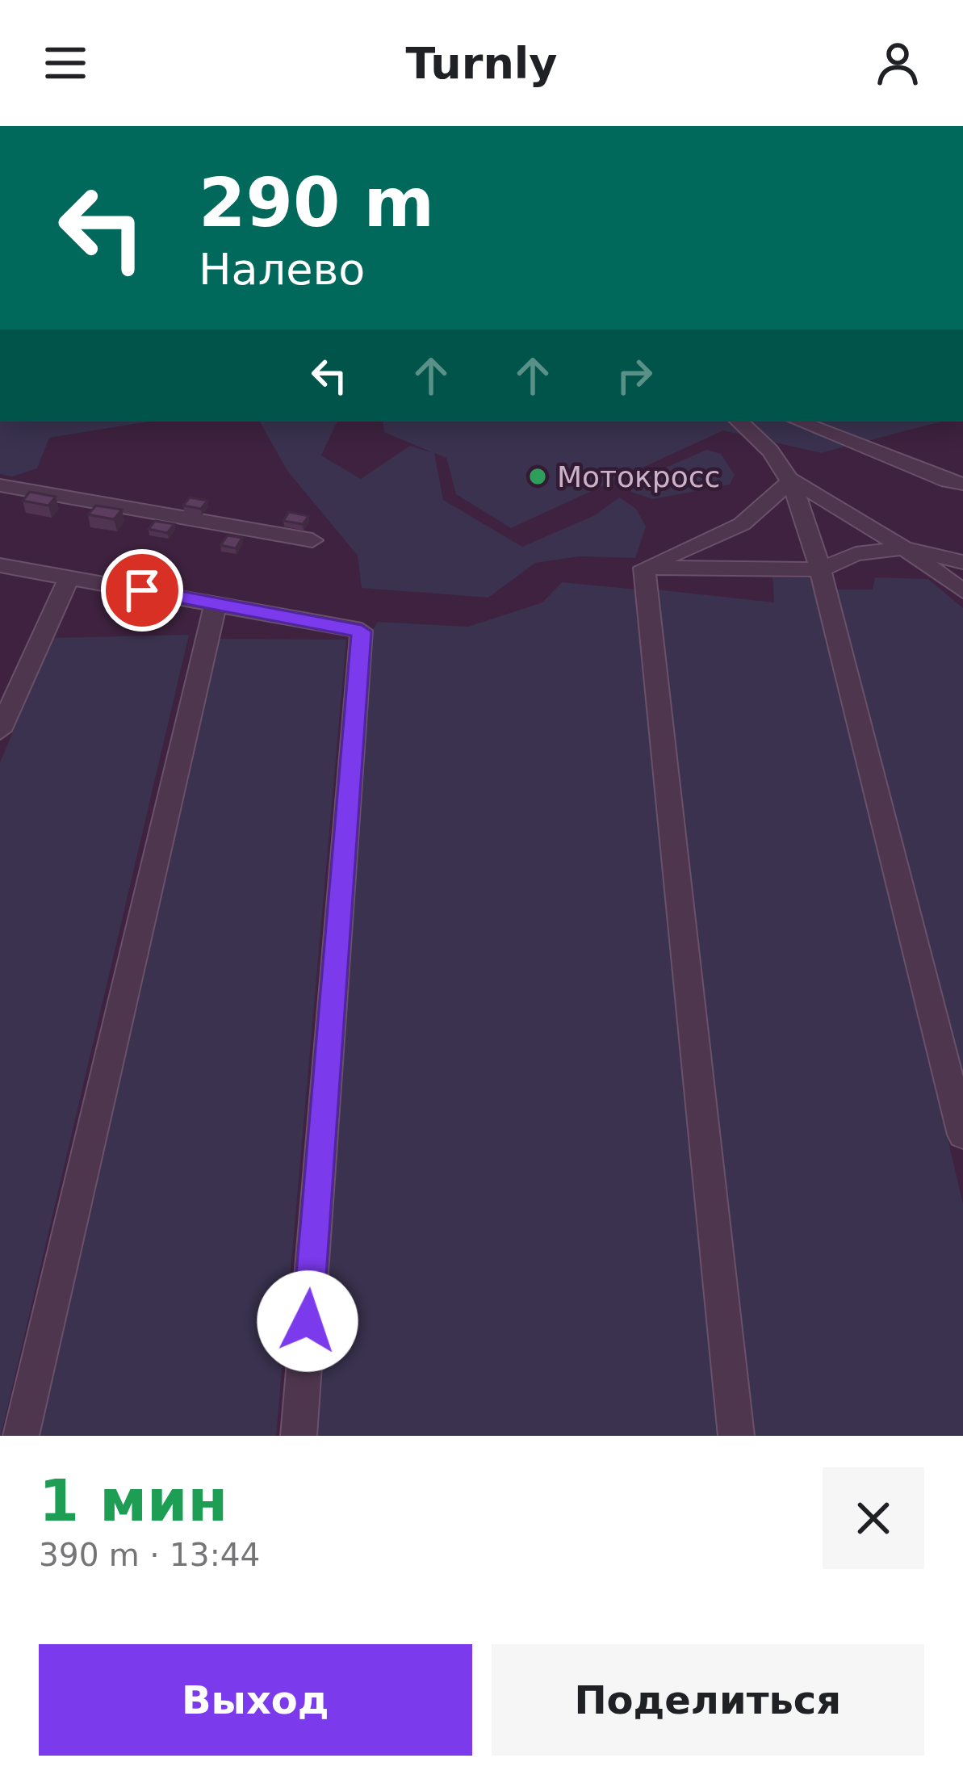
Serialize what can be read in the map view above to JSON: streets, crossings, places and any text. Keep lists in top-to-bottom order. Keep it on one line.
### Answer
{"places":["Мотокросс"],"page":{"header":"Turnly","turn":["290 m","Налево"],"heading":["1 мин","390 m · 13:44"],"buttons":["Выход","Поделиться"]}}
